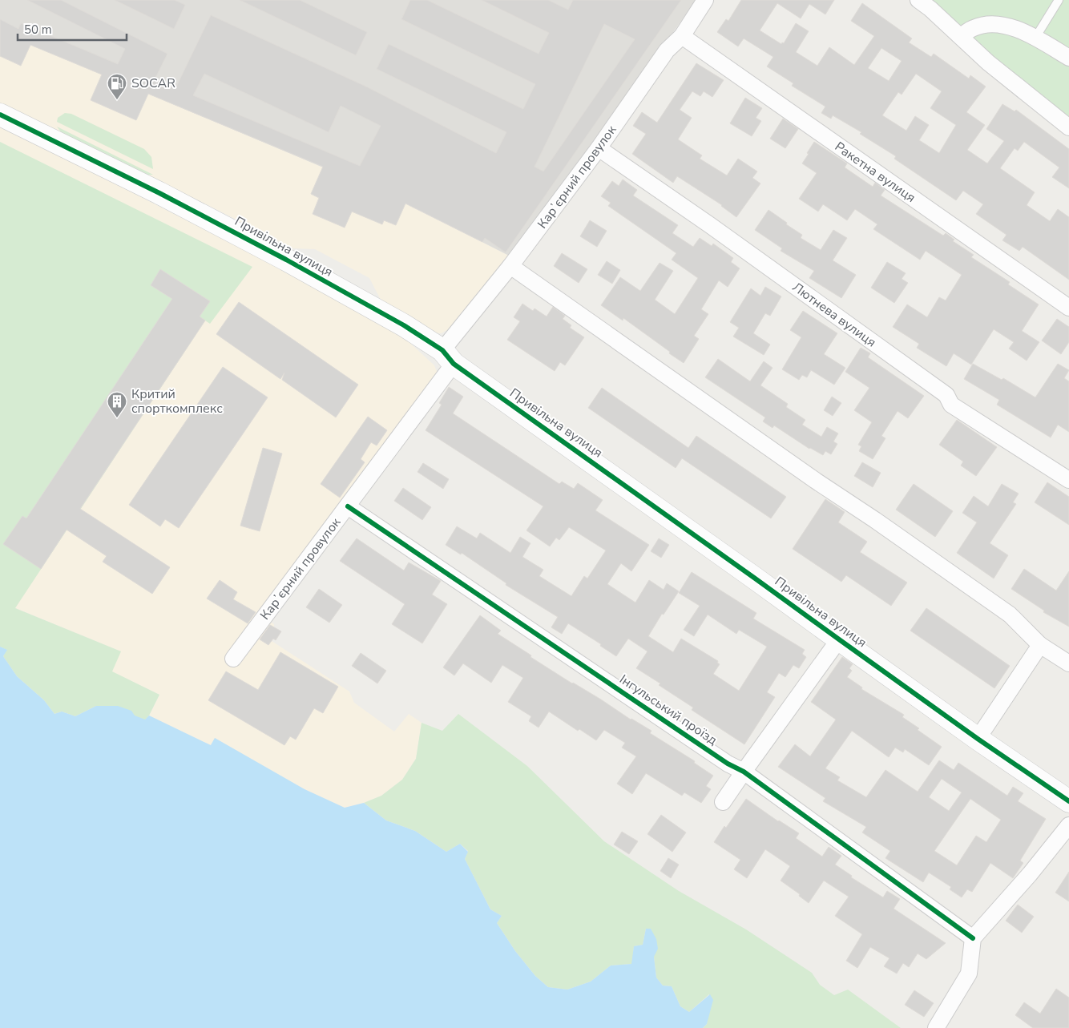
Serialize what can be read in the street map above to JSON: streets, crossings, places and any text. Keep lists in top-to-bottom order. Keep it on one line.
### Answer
{"streets":{"street":["Ракетна вулиця","Карʼєрний провулок","Привільна вулиця","Лютнева вулиця","Інгульський проїзд"]},"crossings":[["Ракетна вулиця","Карʼєрний провулок"],["Карʼєрний провулок","Привільна вулиця"],["Карʼєрний провулок","Лютнева вулиця"],["Карʼєрний провулок","Інгульський проїзд"]],"places":{"fuel station":["SOCAR"],"building":["Критий спорткомплекс"]},"scale_bar":"50 m"}
